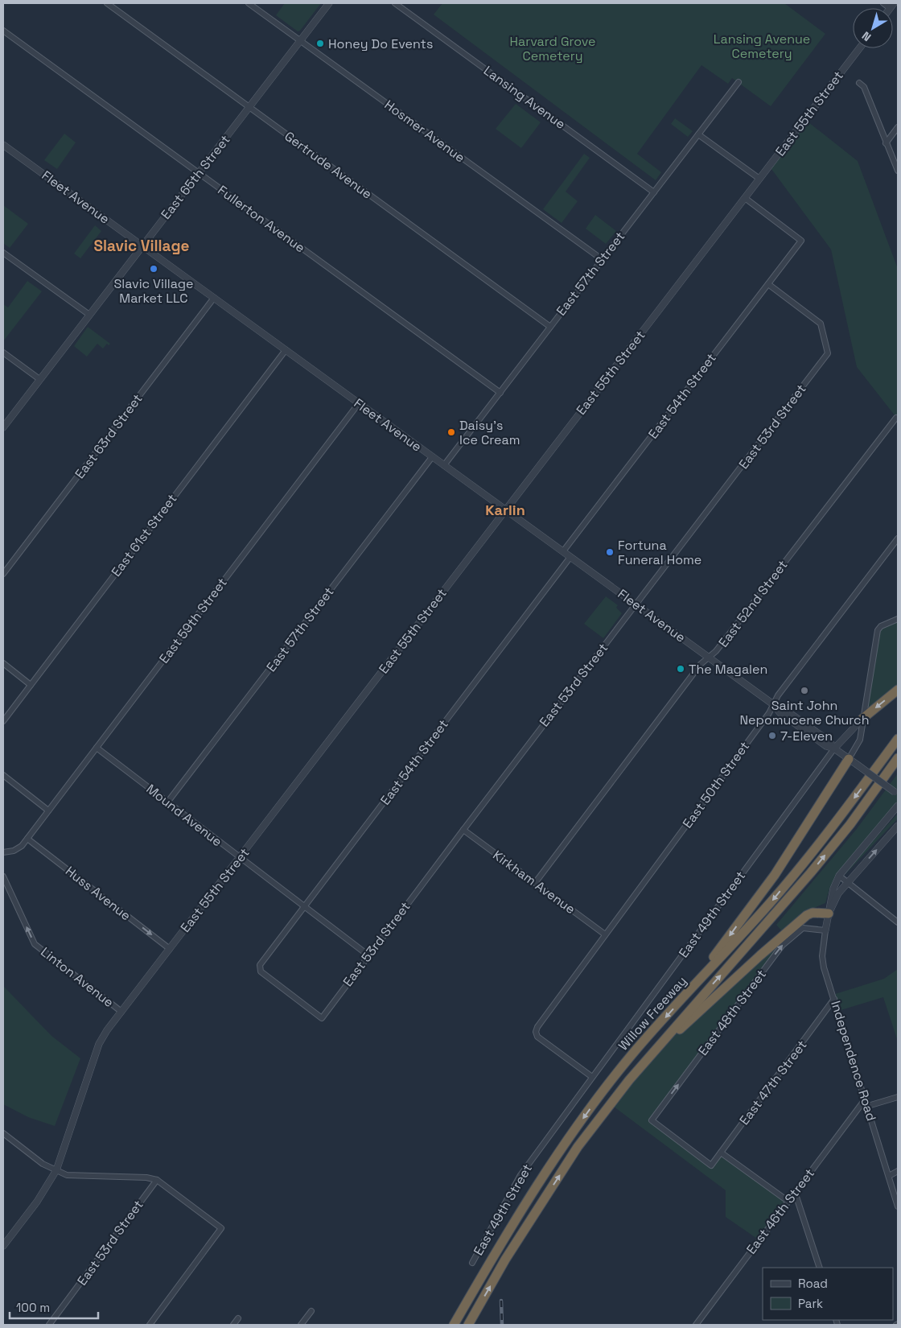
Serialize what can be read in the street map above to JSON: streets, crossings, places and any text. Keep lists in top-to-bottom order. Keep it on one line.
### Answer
{"streets":{"highway":["Willow Freeway"],"street":["Lansing Avenue","East 55th Street","Hosmer Avenue","Gertrude Avenue","East 65th Street","Fleet Avenue","Fullerton Avenue","East 57th Street","East 54th Street","East 53rd Street","East 63rd Street","East 61st Street","East 52nd Street","East 59th Street","East 50th Street","Mound Avenue","Kirkham Avenue","Huss Avenue","East 49th Street","Linton Avenue","East 48th Street","Independence Road","East 47th Street","East 46th Street"]},"crossings":[["Lansing Avenue","East 57th Street"],["East 55th Street","Fleet Avenue"],["East 55th Street","East 54th Street"],["East 55th Street","Mound Avenue"],["East 55th Street","Huss Avenue"],["East 55th Street","Linton Avenue"],["Hosmer Avenue","East 65th Street"],["Hosmer Avenue","East 57th Street"],["Gertrude Avenue","East 65th Street"],["Gertrude Avenue","East 57th Street"],["East 65th Street","Fleet Avenue"],["East 65th Street","Fullerton Avenue"],["Fleet Avenue","East 57th Street"],["Fleet Avenue","East 54th Street"],["Fleet Avenue","East 53rd Street"],["Fleet Avenue","East 63rd Street"],["Fleet Avenue","East 61st Street"],["Fleet Avenue","East 52nd Street"],["Fleet Avenue","East 59th Street"],["Fleet Avenue","East 50th Street"],["Fleet Avenue","East 49th Street"],["Fullerton Avenue","East 57th Street"],["East 57th Street","Mound Avenue"],["East 54th Street","East 53rd Street"],["East 54th Street","Mound Avenue"],["East 53rd Street","Mound Avenue"],["East 53rd Street","Kirkham Avenue"],["East 52nd Street","Kirkham Avenue"],["East 59th Street","Mound Avenue"],["East 59th Street","Huss Avenue"],["East 50th Street","Kirkham Avenue"],["East 50th Street","East 49th Street"],["East 48th Street","Independence Road"],["East 48th Street","East 47th Street"],["Independence Road","East 47th Street"],["Independence Road","East 46th Street"]],"one_way":["Huss Avenue","Linton Avenue"],"districts":["Slavic Village","Karlin"],"parks":["Lansing Avenue Cemetery","Harvard Grove Cemetery"],"places":["Honey Do Events","Slavic Village Market LLC","Daisy's Ice Cream","Fortuna Funeral Home","The Magalen","Saint John Nepomucene Church","7-Eleven"],"legend":["Road","Park"],"scale_bar":"100 m","north":"bottom left"}
